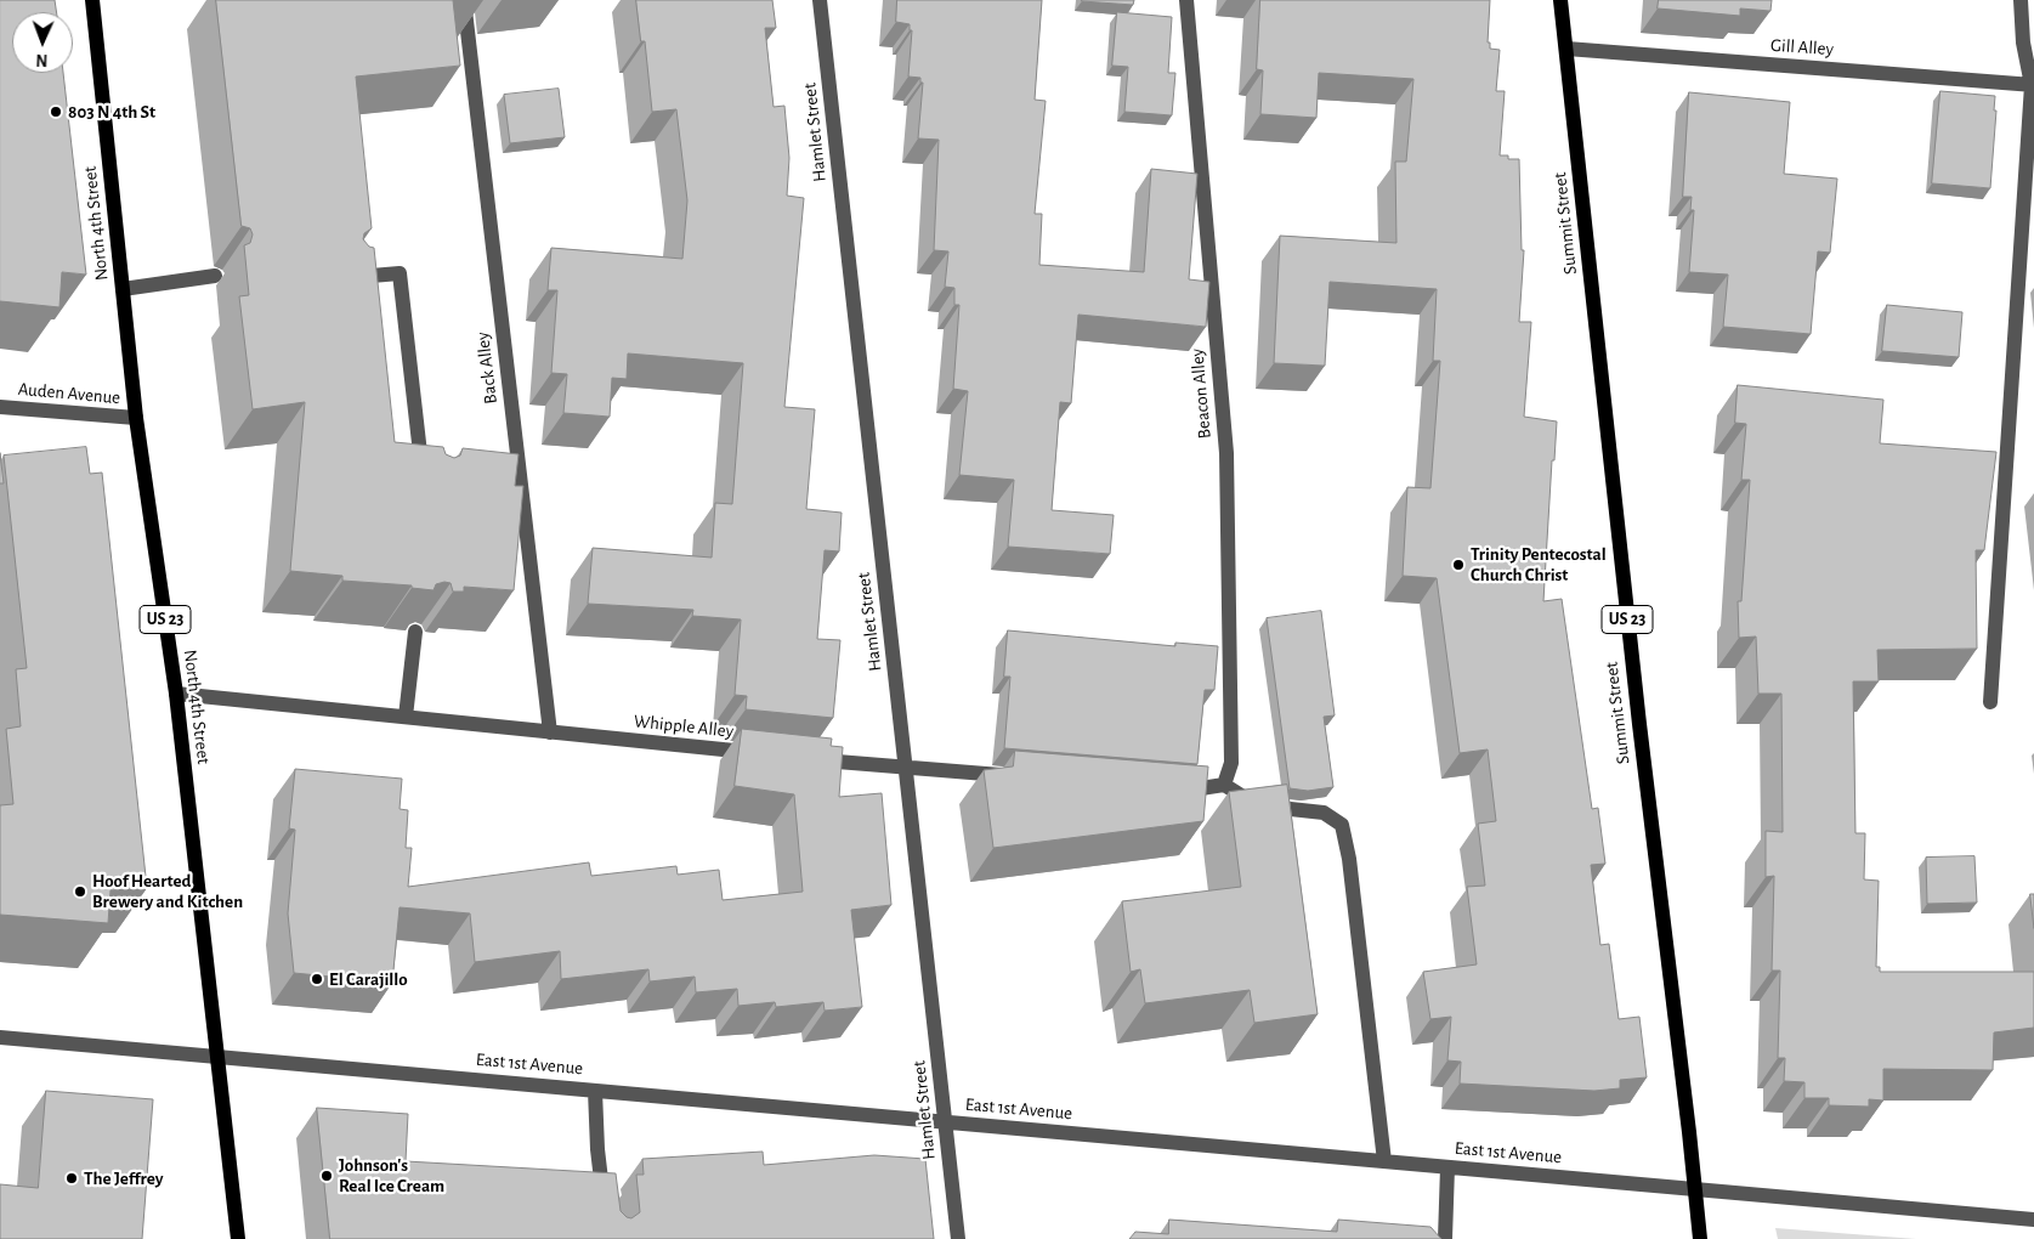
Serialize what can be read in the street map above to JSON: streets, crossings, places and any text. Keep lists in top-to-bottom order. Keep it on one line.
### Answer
{"streets":{"main road":["North 4th Street","Summit Street","US 23"],"street":["Gill Alley","Hamlet Street","Back Alley","Auden Avenue","Beacon Alley","Whipple Alley","East 1st Avenue"]},"crossings":[["Gill Alley","Summit Street"],["Hamlet Street","East 1st Avenue"],["North 4th Street","Auden Avenue"],["North 4th Street","Whipple Alley"],["North 4th Street","East 1st Avenue"],["Summit Street","East 1st Avenue"],["Back Alley","Whipple Alley"]],"places":["803 N 4th St","Trinity Pentecostal Church Christ","Hoof Hearted Brewery and Kitchen","El Carajillo","Johnson's Real Ice Cream","The Jeffrey"],"north":"bottom"}
